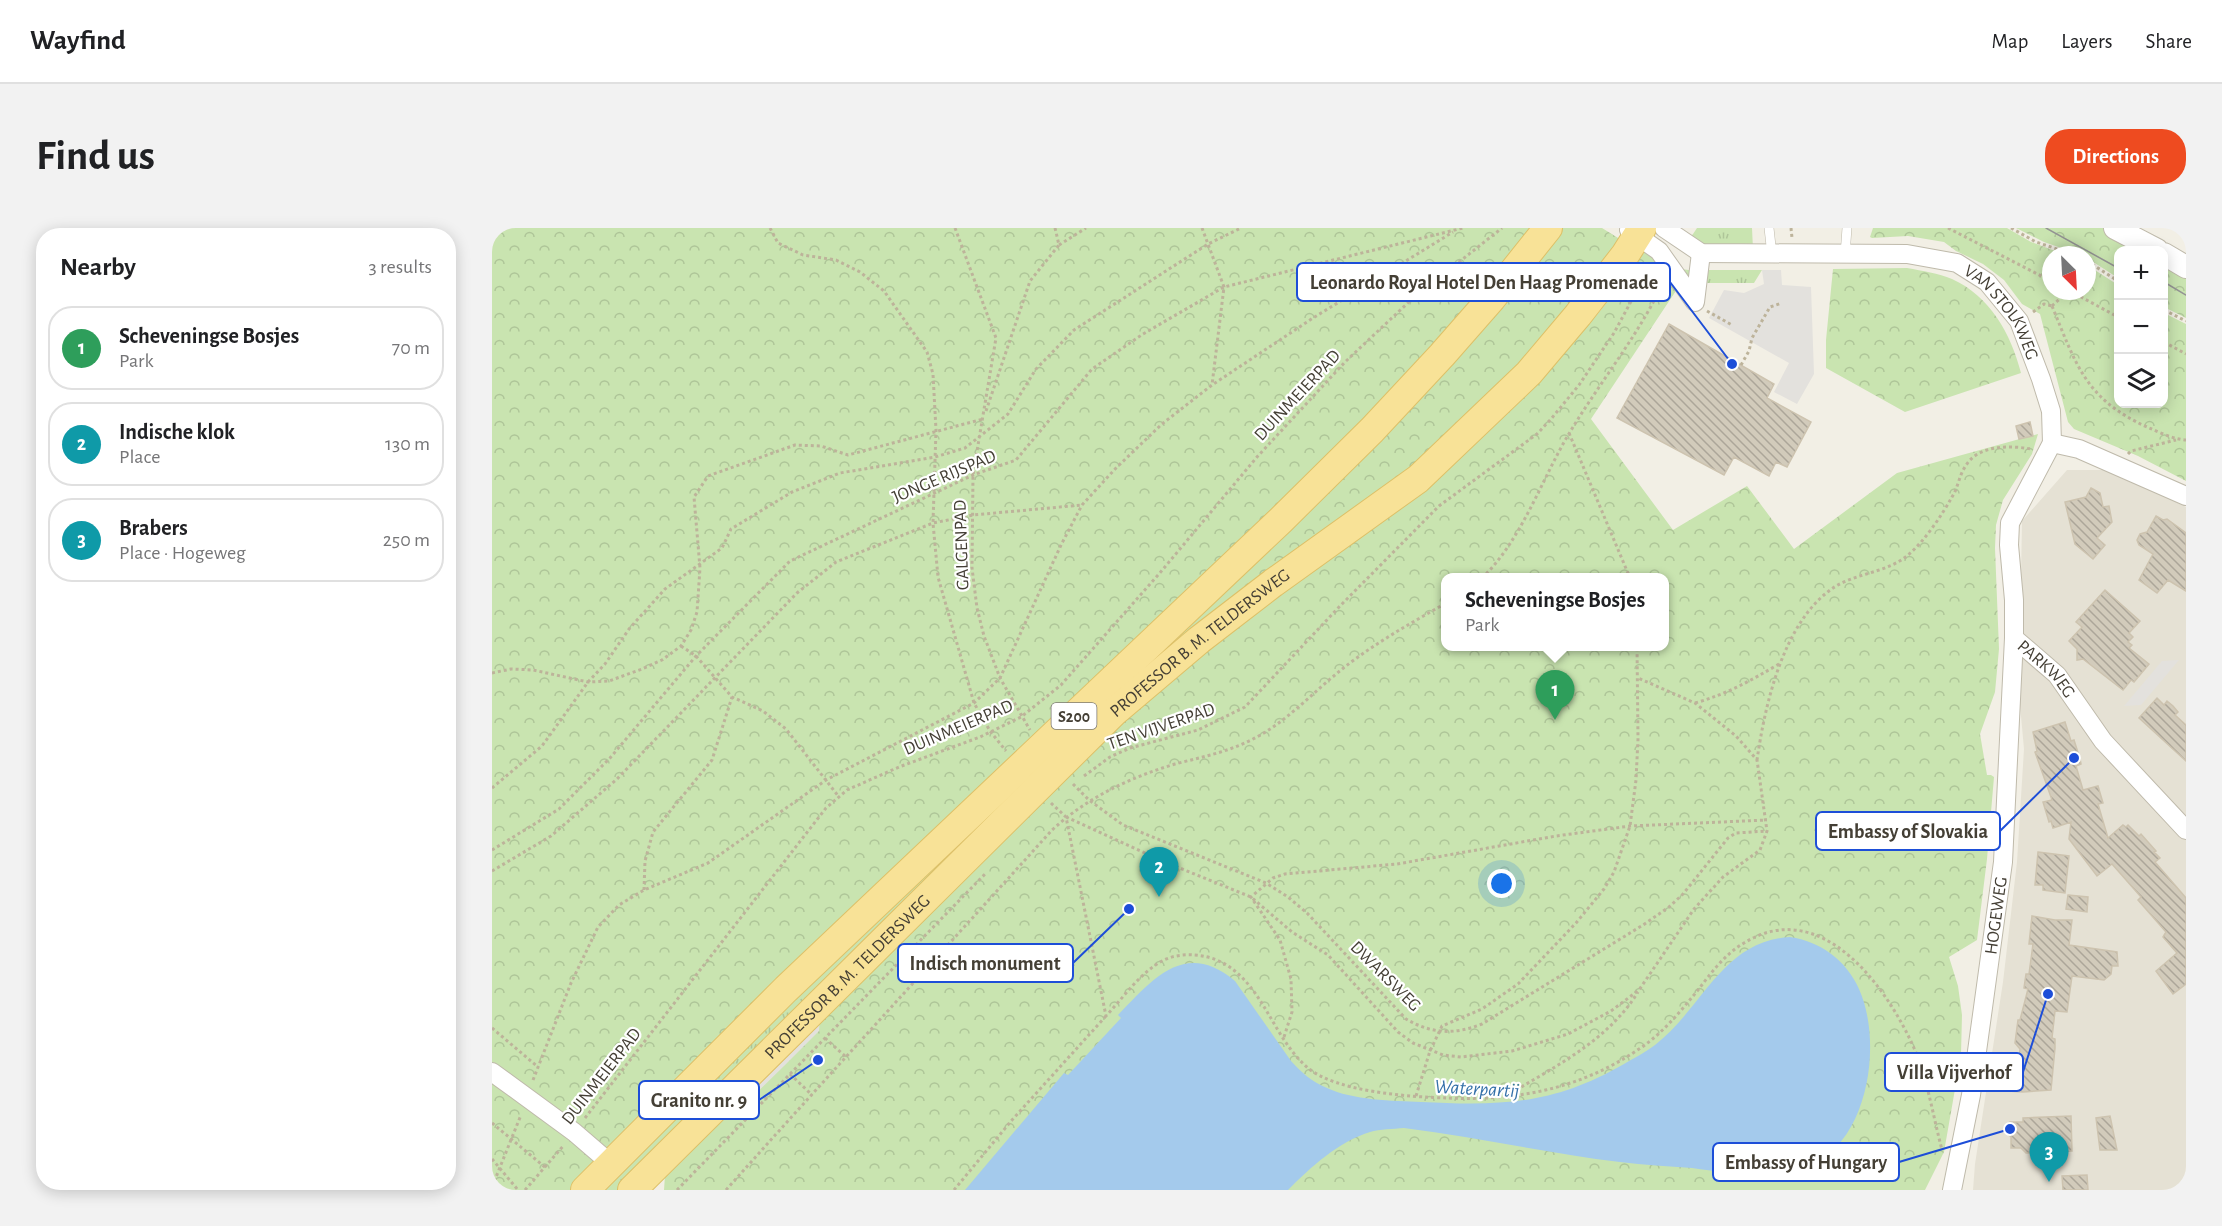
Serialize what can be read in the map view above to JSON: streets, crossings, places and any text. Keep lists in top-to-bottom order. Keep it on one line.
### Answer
{"streets":{"main road":["PROFESSOR B. M. TELDERSWEG","S200"],"street":["VAN STOLKWEG","PARKWEG","HOGEWEG"],"path":["DUINMEIERPAD","JONGE RIJSPAD","GALGENPAD","TEN VIJVERPAD","DWARSWEG"]},"crossings":[["VAN STOLKWEG","PARKWEG"],["DUINMEIERPAD","GALGENPAD"],["JONGE RIJSPAD","GALGENPAD"],["PROFESSOR B. M. TELDERSWEG","TEN VIJVERPAD"],["PARKWEG","HOGEWEG"],["TEN VIJVERPAD","DWARSWEG"]],"water":["Waterpartij"],"places":["Leonardo Royal Hotel Den Haag Promenade","Embassy of Slovakia","Indisch monument","Villa Vijverhof","Granito nr. 9","Embassy of Hungary"],"north":"bottom right","page":{"header":"Wayfind","nav":["Map","Layers","Share"],"buttons":"Directions","title":"Find us","heading":["Nearby","3 results"],"map_buttons":["+","−"],"list":[{"mark":"1","name":"Scheveningse Bosjes","note":"Park","value":"70 m"},{"mark":"2","name":"Indische klok","note":"Place","value":"130 m"},{"mark":"3","name":"Brabers","note":"Place · Hogeweg","value":"250 m"}],"popup":["Scheveningse Bosjes","Park"],"pins":["1","2","3"]}}
